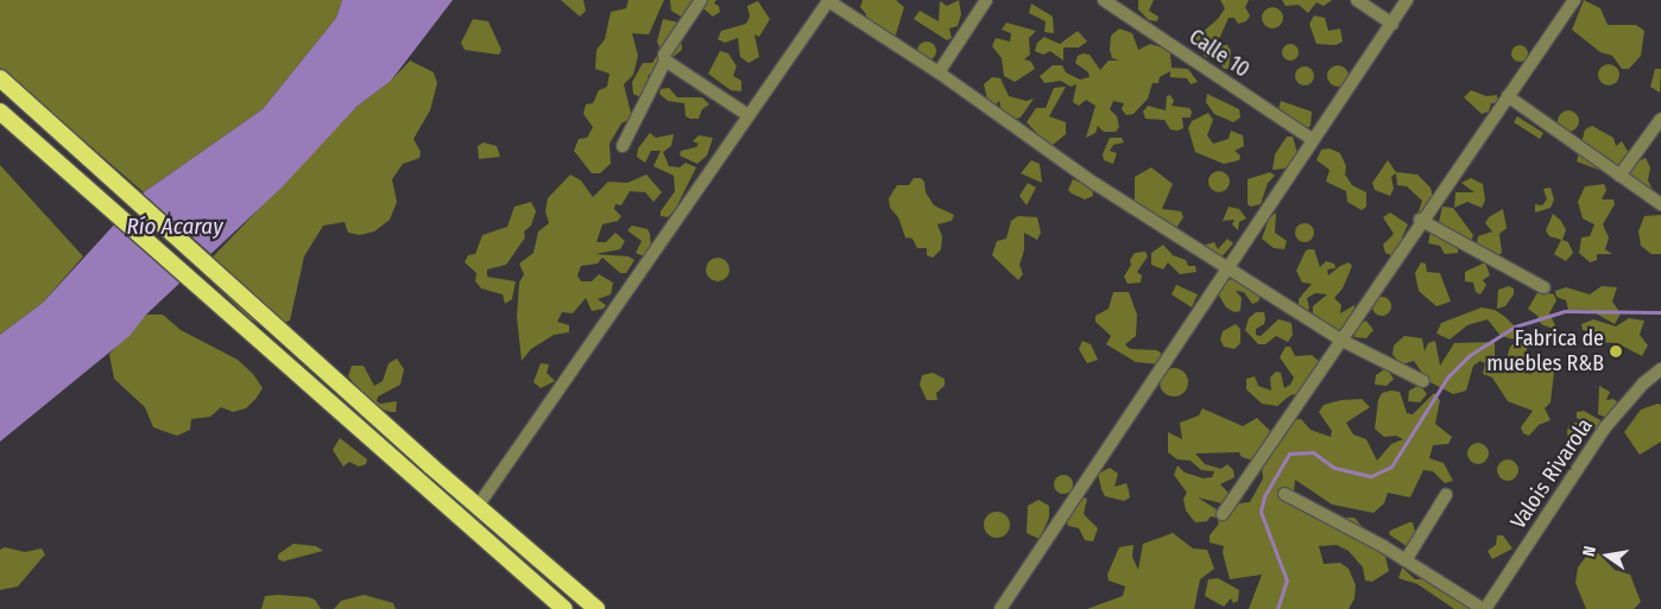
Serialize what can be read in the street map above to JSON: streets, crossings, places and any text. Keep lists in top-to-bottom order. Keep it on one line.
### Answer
{"streets":{"street":["Calle 10","Valois Rivarola"]},"water":["Río Acaray"],"places":["Fabrica de muebles R&B"],"north":"left"}
